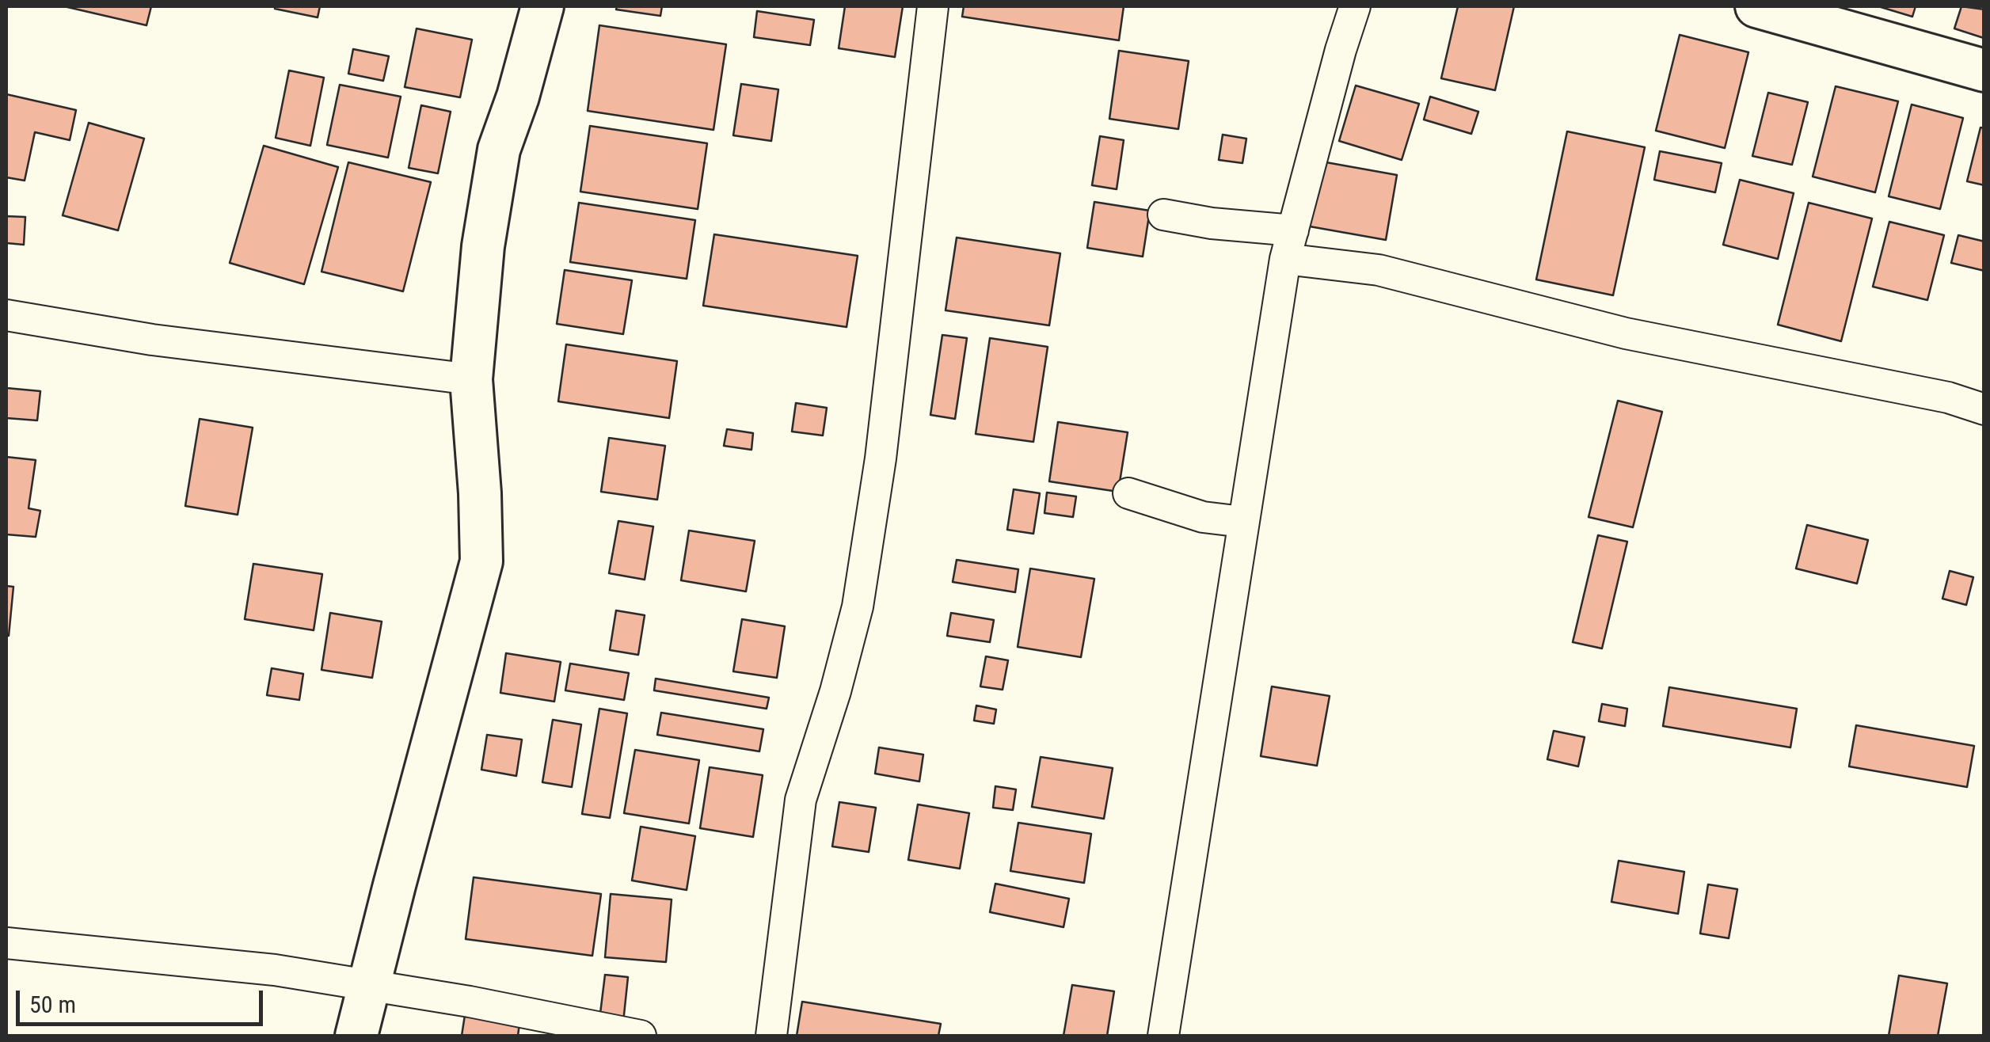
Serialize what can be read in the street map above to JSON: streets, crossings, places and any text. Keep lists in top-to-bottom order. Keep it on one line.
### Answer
{"scale_bar":"50 m"}
